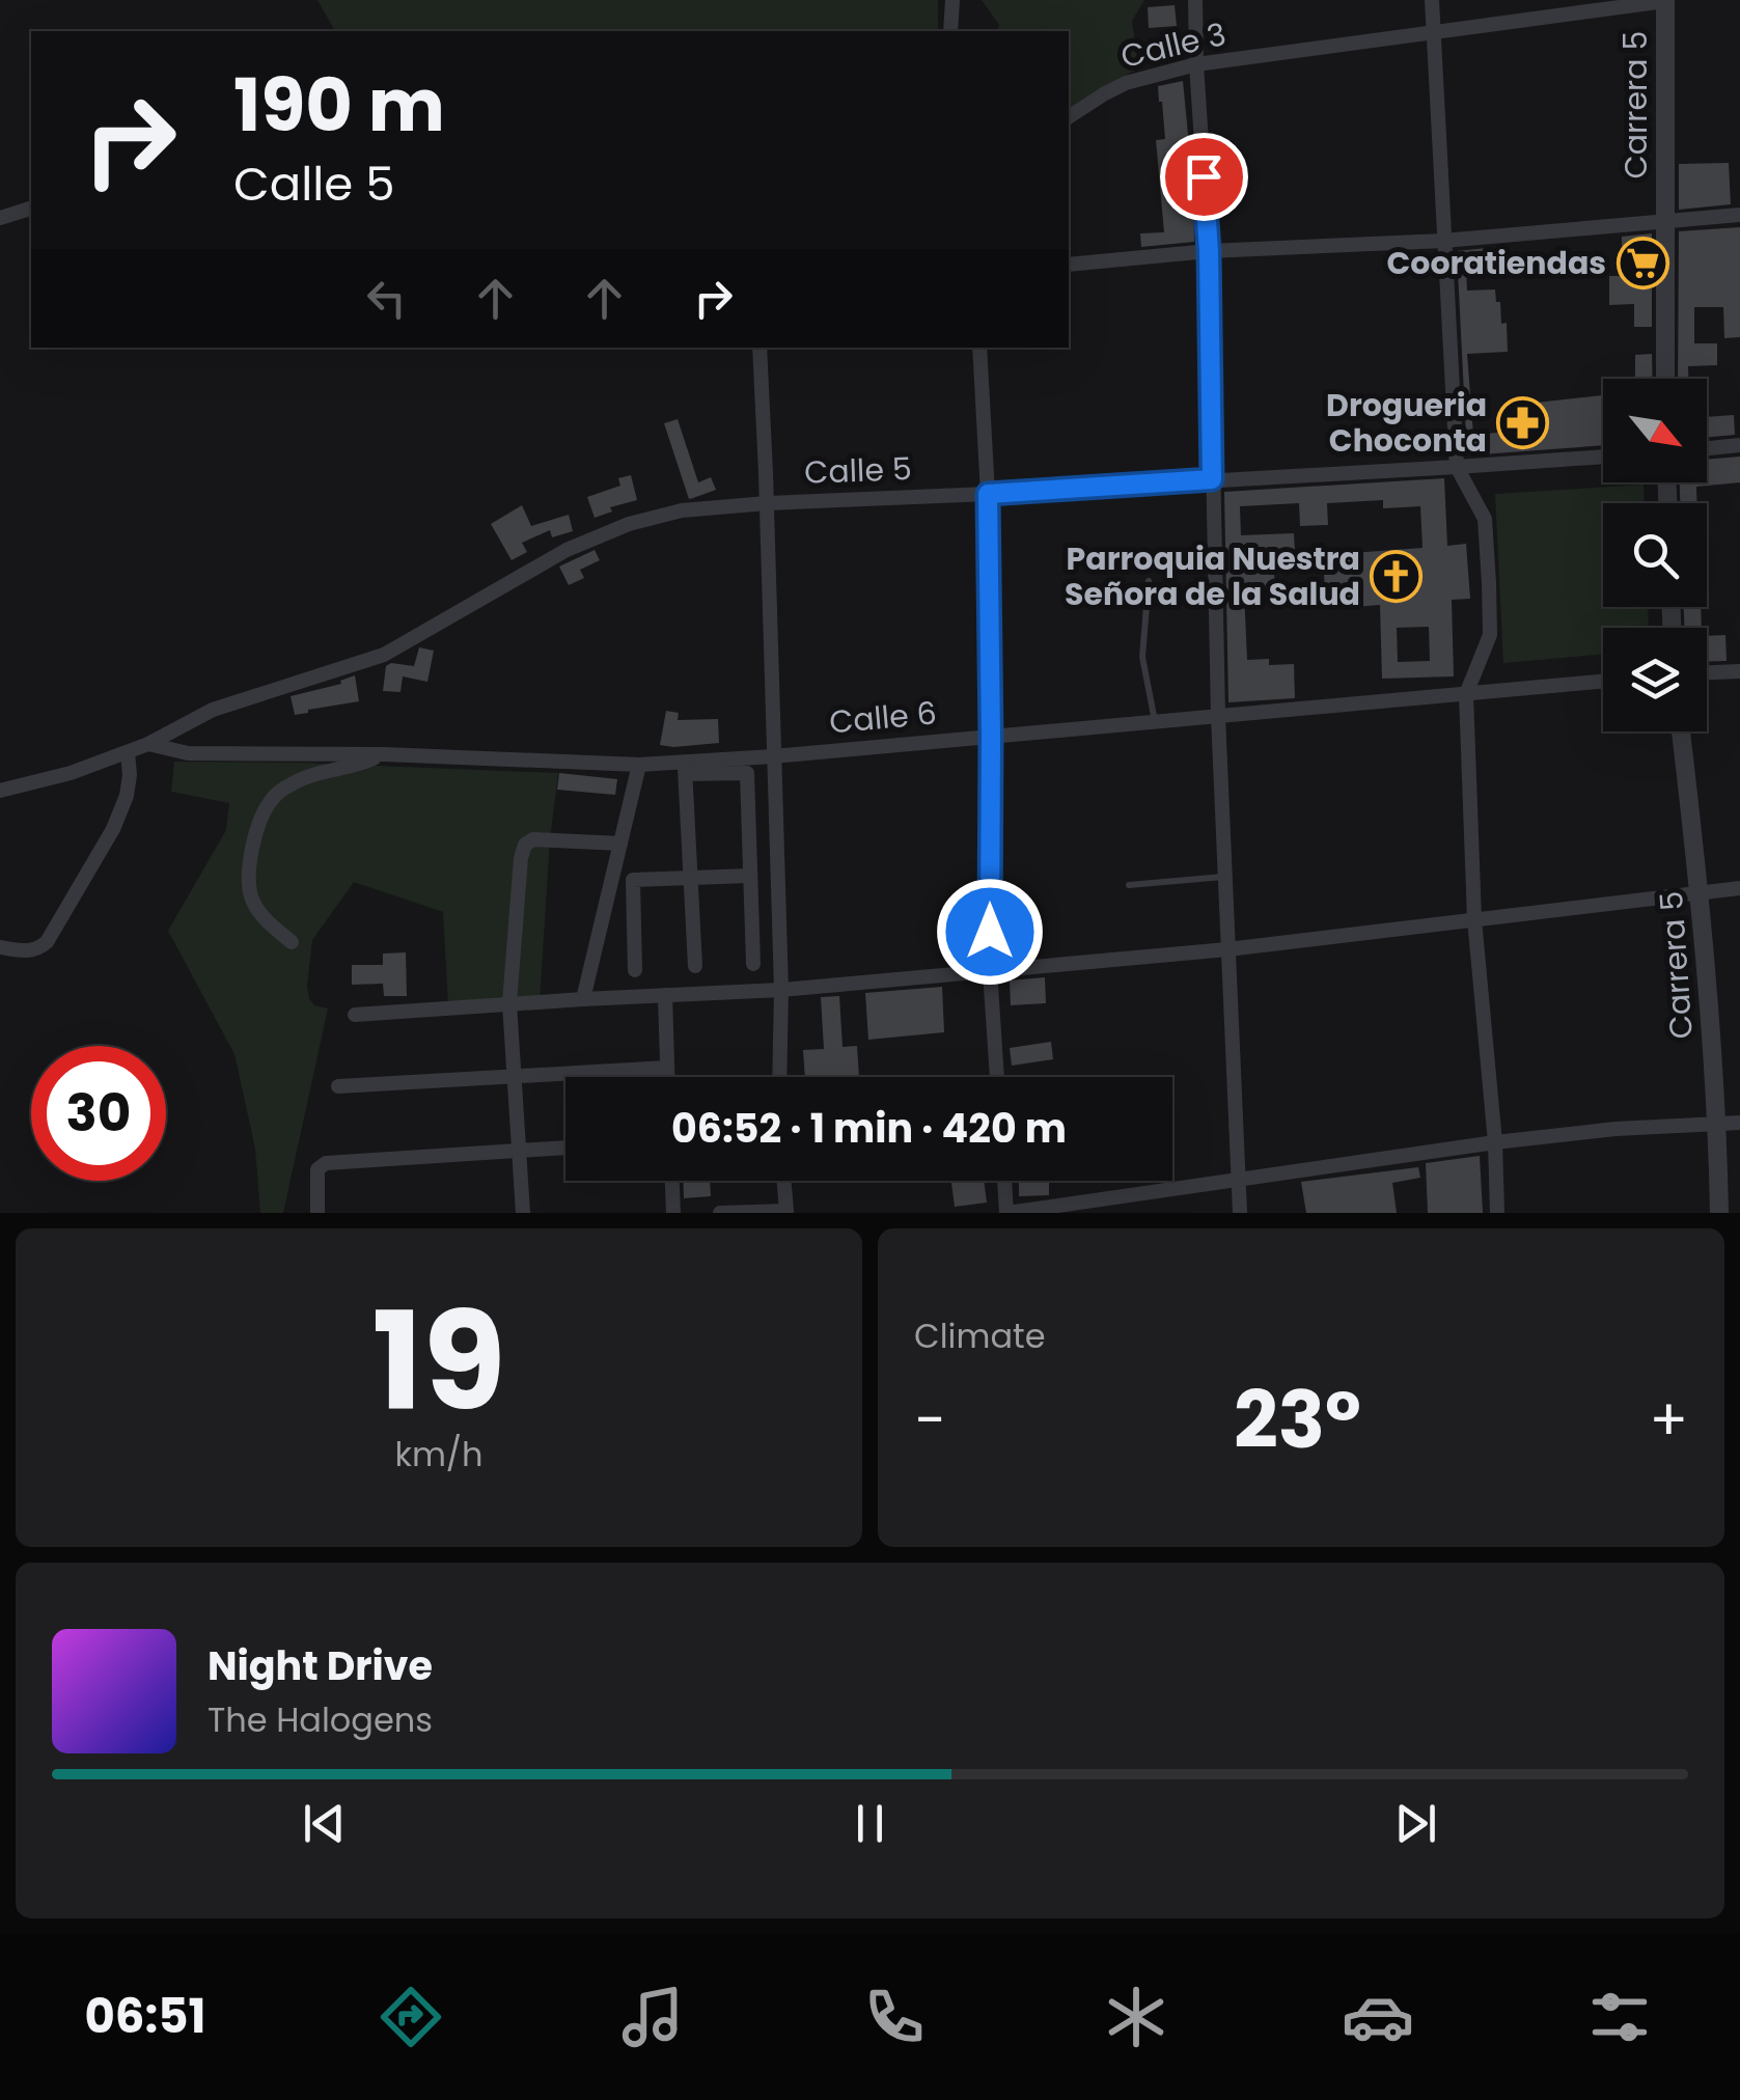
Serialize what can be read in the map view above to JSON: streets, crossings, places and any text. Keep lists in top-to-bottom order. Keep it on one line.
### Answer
{"streets":{"street":["Calle 3","Carrera 5","Calle 5","Calle 6"]},"crossings":[["Calle 3","Carrera 5"],["Calle 5","Calle 6"]],"places":{"supermarket":["Cooratiendas"],"pharmacy":["Drogueria Choconta"],"church":["Parroquia Nuestra Señora de la Salud"]},"north":"bottom right","page":{"turn":["190 m","Calle 5"],"limit":"30","trip":"06:52 · 1 min · 420 m","tile":[["19","km/h"],"Climate"],"heat":["−","23°","+"],"song":["Night Drive","The Halogens"],"tabs":"06:51"}}
